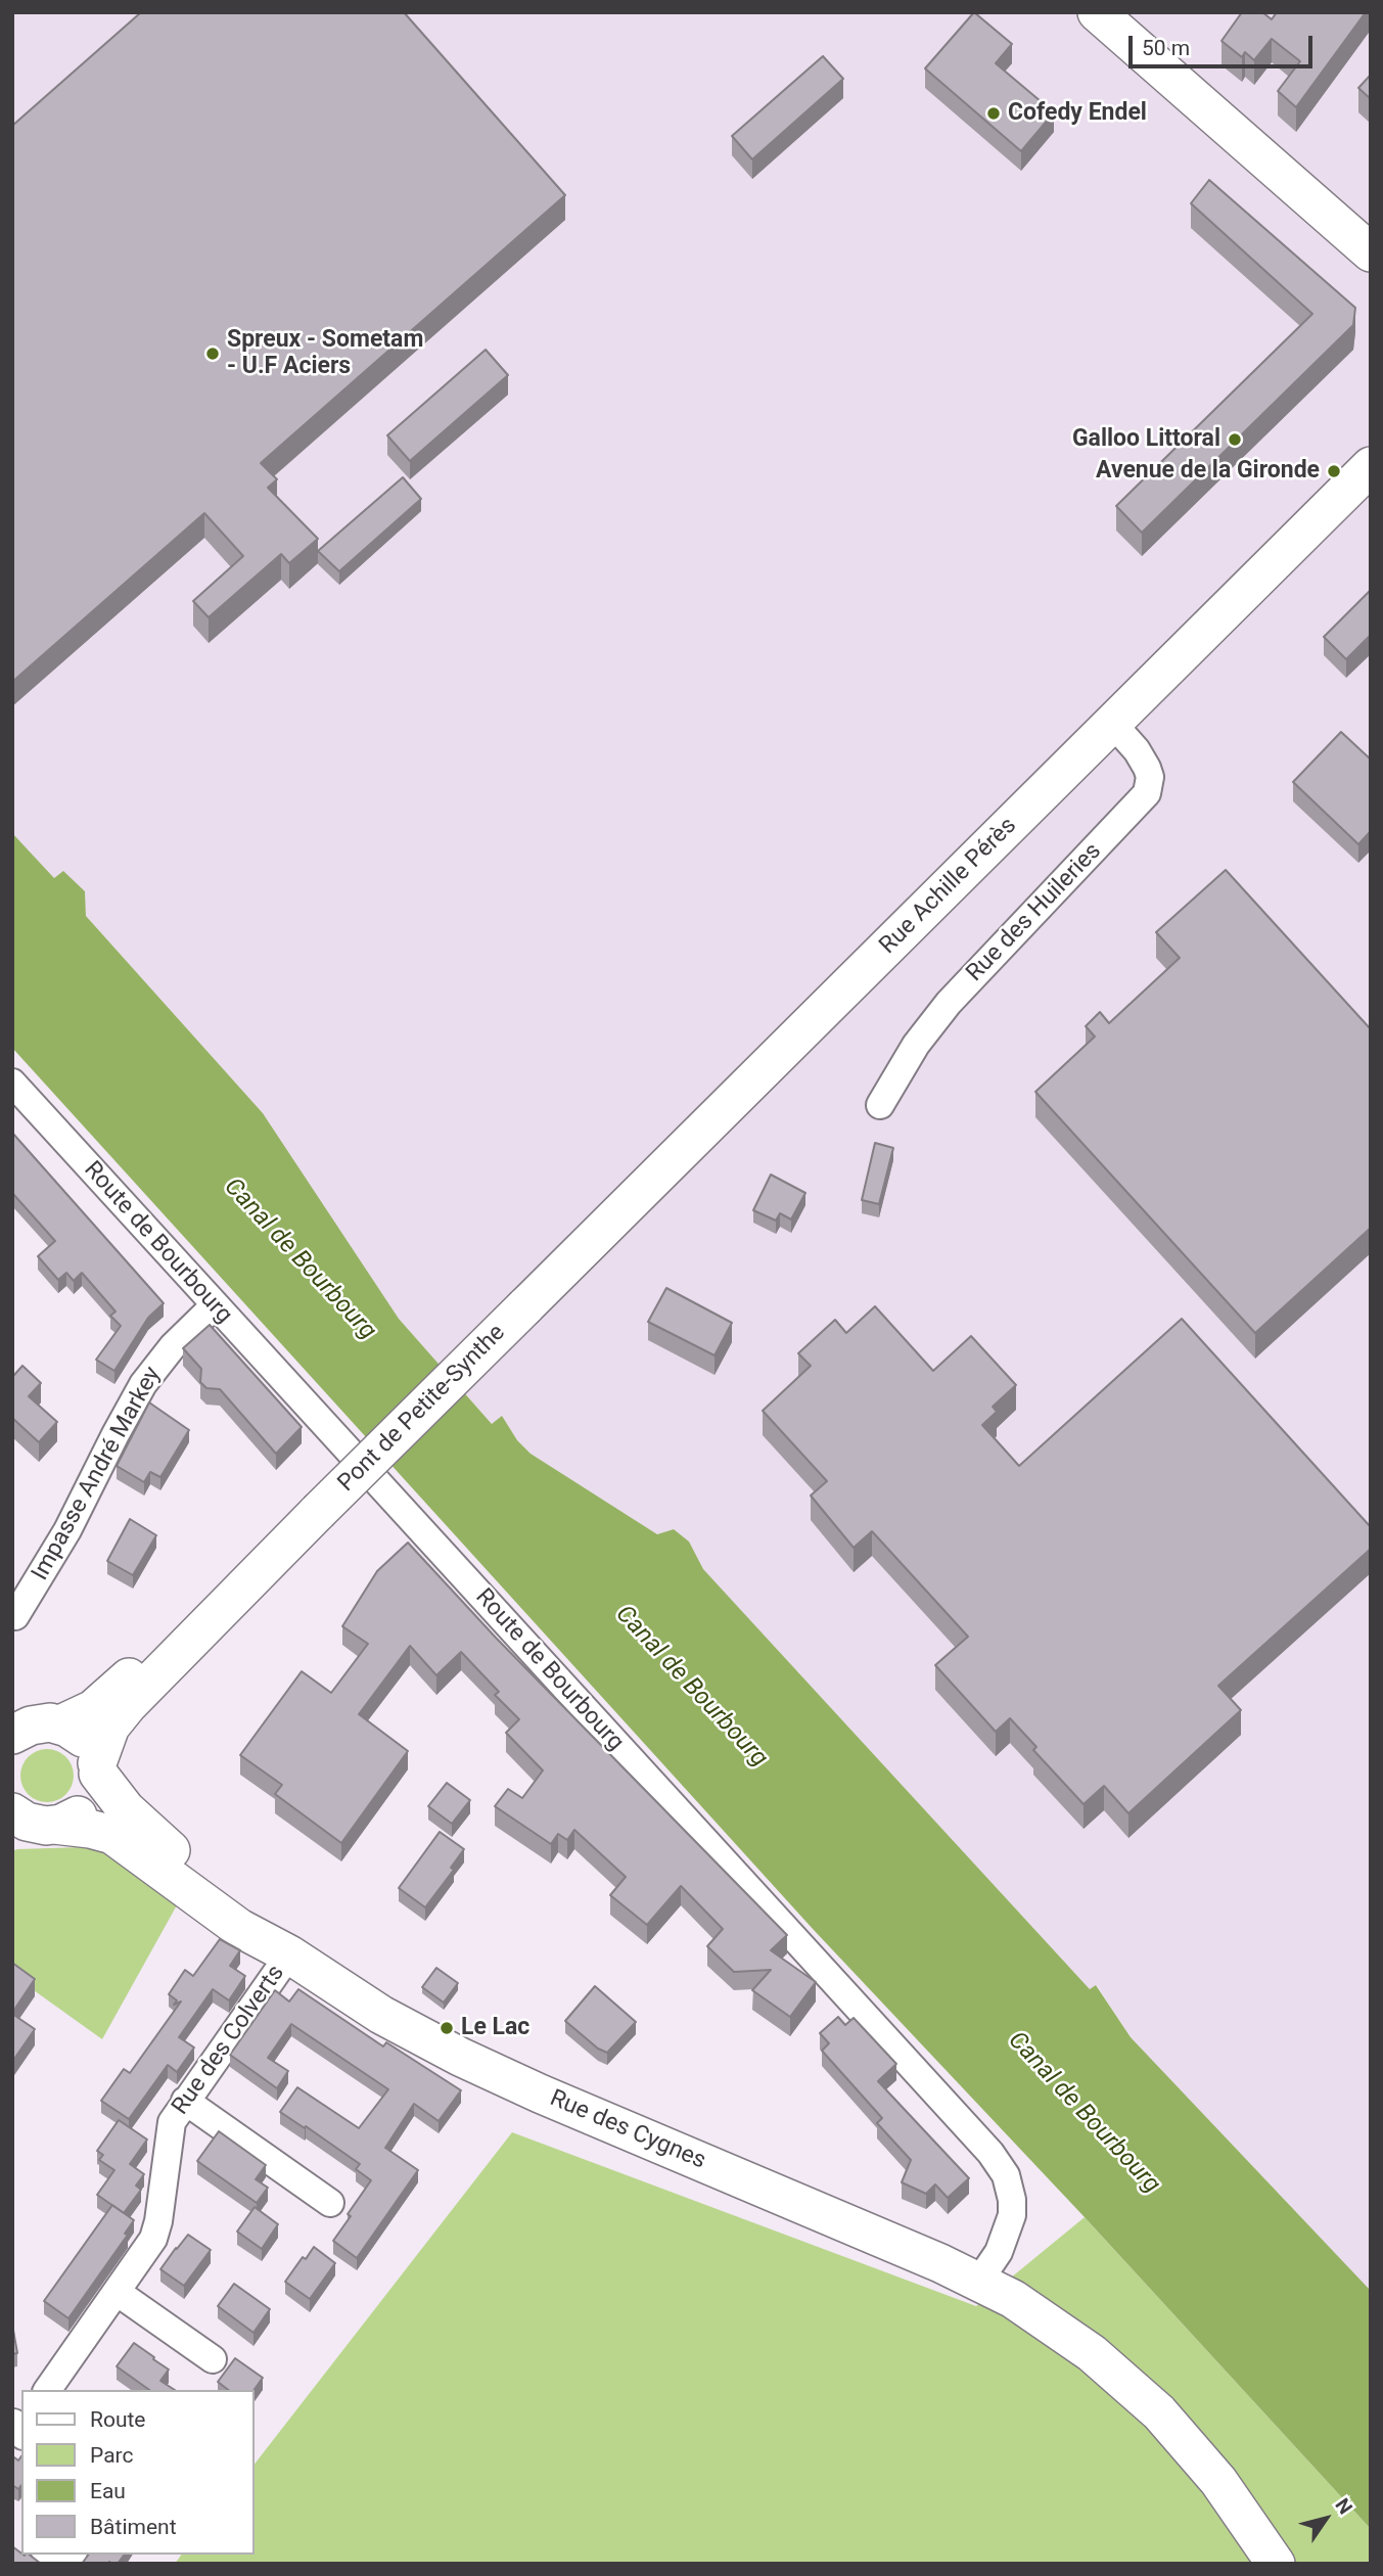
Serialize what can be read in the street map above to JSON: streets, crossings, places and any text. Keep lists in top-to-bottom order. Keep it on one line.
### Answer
{"streets":{"street":["Rue Achille Pérès","Rue des Huileries","Route de Bourbourg","Pont de Petite-Synthe","Impasse André Markey","Rue des Colverts","Rue des Cygnes"]},"crossings":[["Rue Achille Pérès","Rue des Huileries"],["Rue Achille Pérès","Pont de Petite-Synthe"],["Route de Bourbourg","Impasse André Markey"],["Route de Bourbourg","Rue des Cygnes"],["Rue des Colverts","Rue des Cygnes"]],"water":["Canal de Bourbourg"],"places":["Cofedy Endel","Spreux - Sometam - U.F Aciers","Galloo Littoral","Avenue de la Gironde","Le Lac"],"legend":["Route","Parc","Eau","Bâtiment"],"scale_bar":"50 m","north":"top right"}
